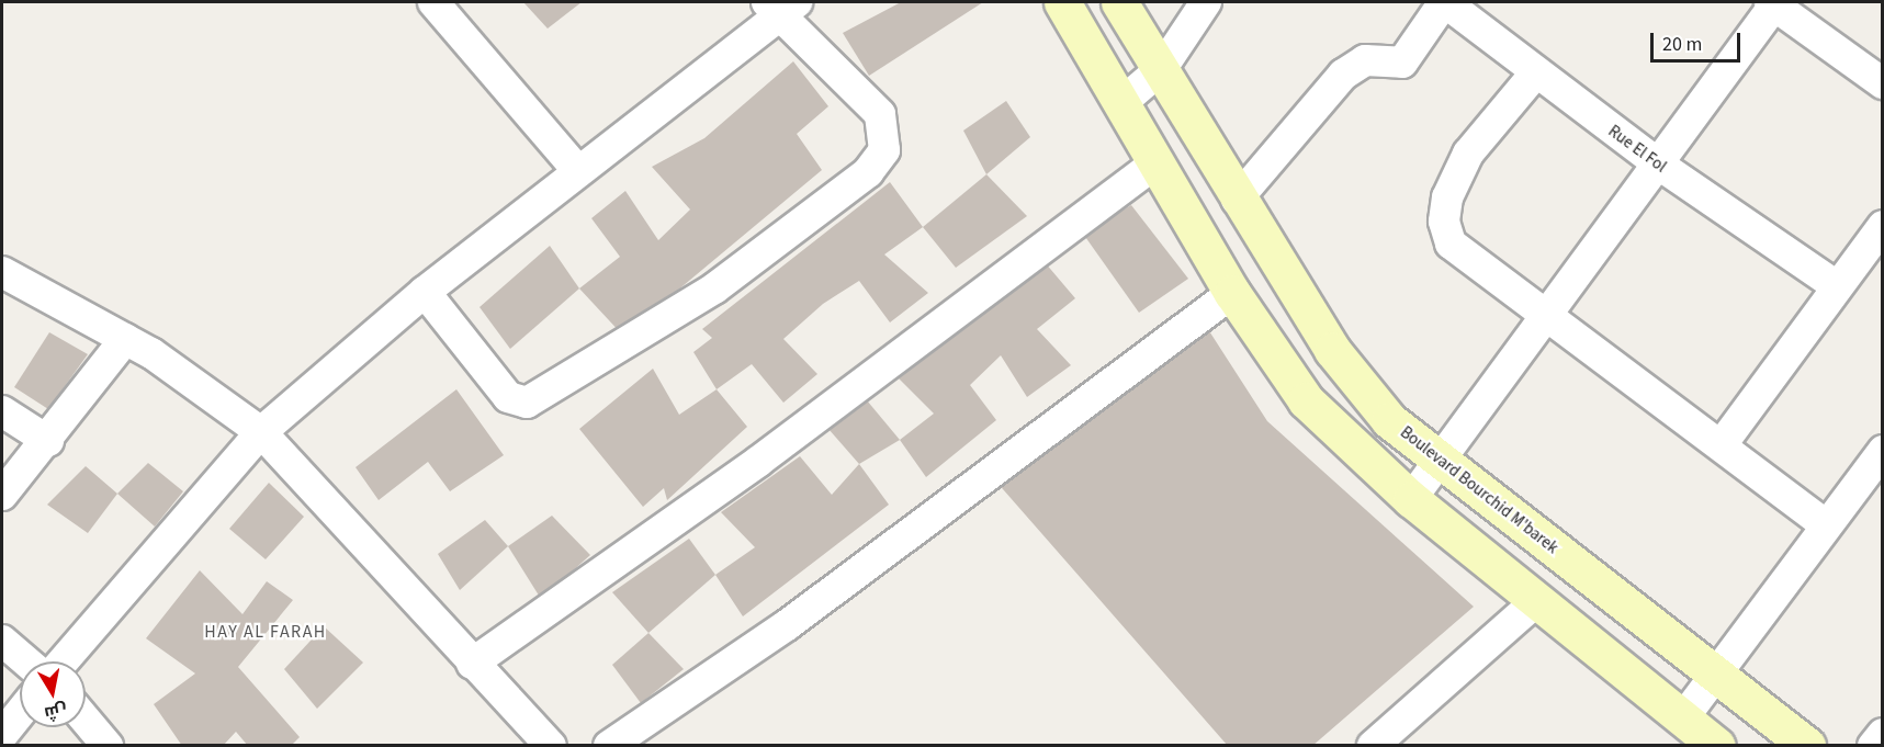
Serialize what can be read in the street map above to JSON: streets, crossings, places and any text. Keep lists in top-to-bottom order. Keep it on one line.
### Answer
{"streets":{"main road":["Boulevard Bourchid M'barek"],"street":["Rue El Fol"]},"districts":["HAY AL FARAH"],"scale_bar":"20 m","north":"bottom"}
